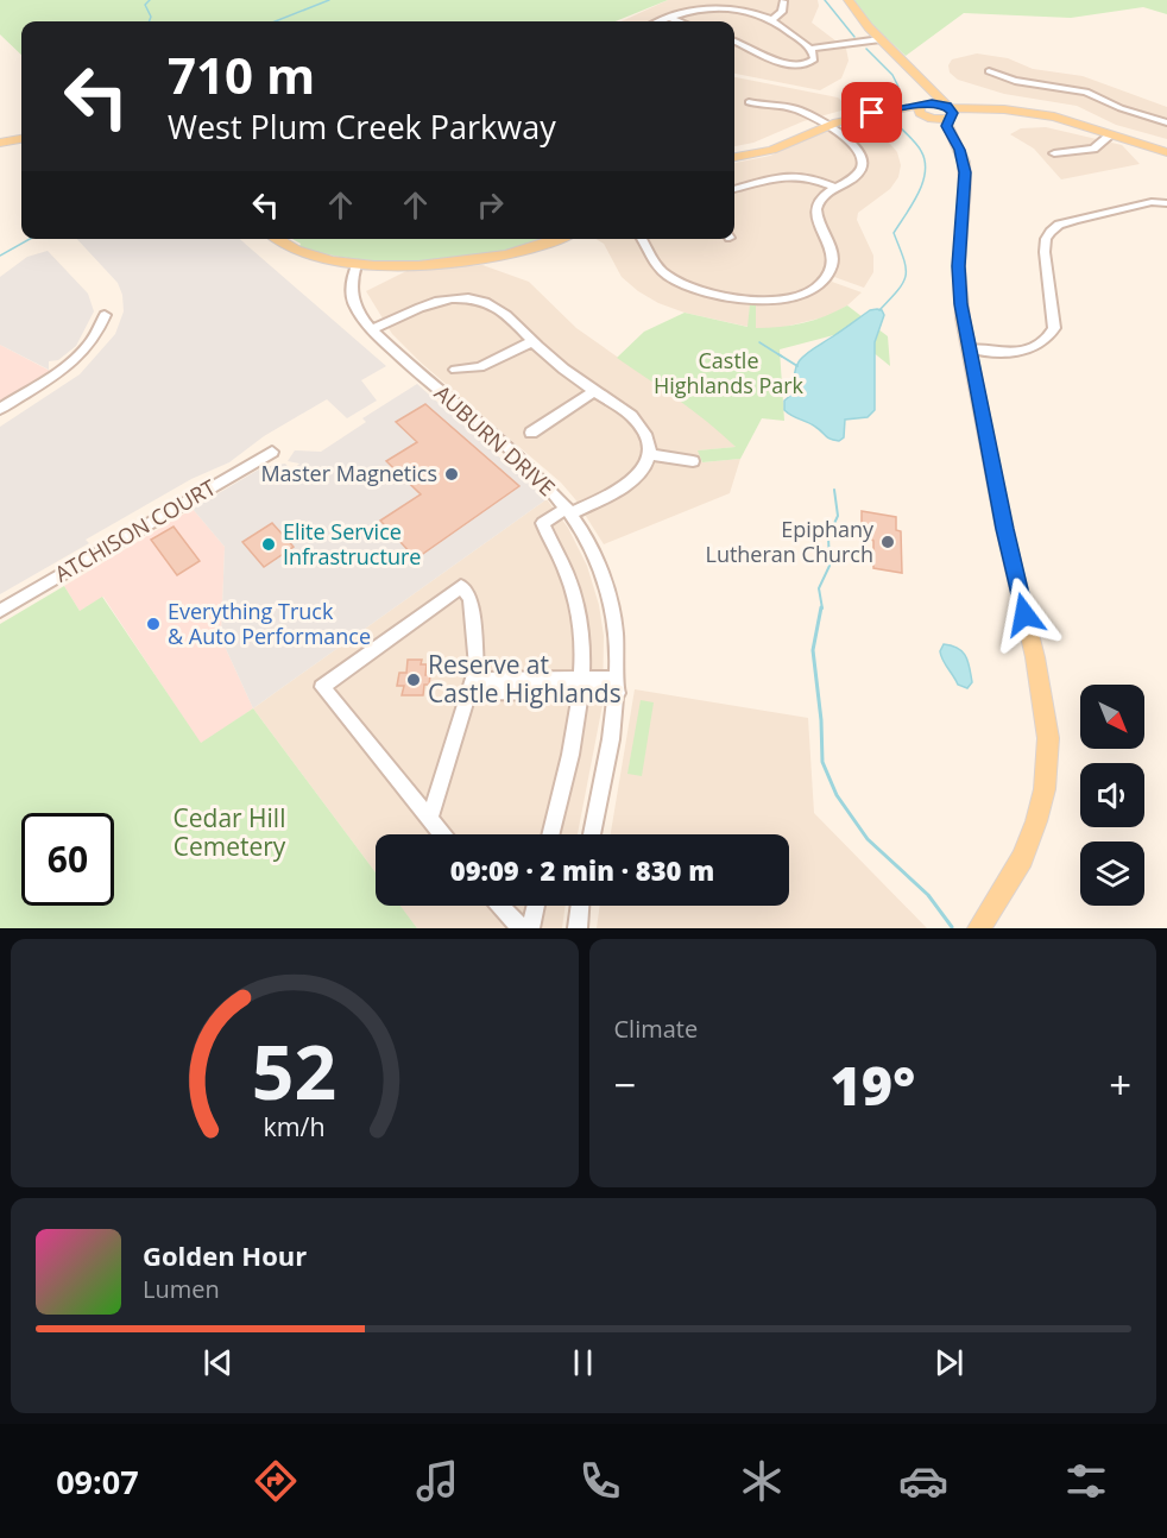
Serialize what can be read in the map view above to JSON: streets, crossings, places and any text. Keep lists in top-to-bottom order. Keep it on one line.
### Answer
{"streets":{"street":["AUBURN DRIVE","ATCHISON COURT"]},"parks":["Castle Highlands Park","Cedar Hill Cemetery"],"places":["Master Magnetics","Epiphany Lutheran Church","Elite Service Infrastructure","Everything Truck & Auto Performance","Reserve at Castle Highlands"],"north":"bottom right","page":{"turn":["710 m","West Plum Creek Parkway"],"limit":"60","trip":"09:09 · 2 min · 830 m","tile":"Climate","heat":["−","19°","+"],"song":["Golden Hour","Lumen"],"tabs":"09:07","gauge":["52","km/h"]}}
